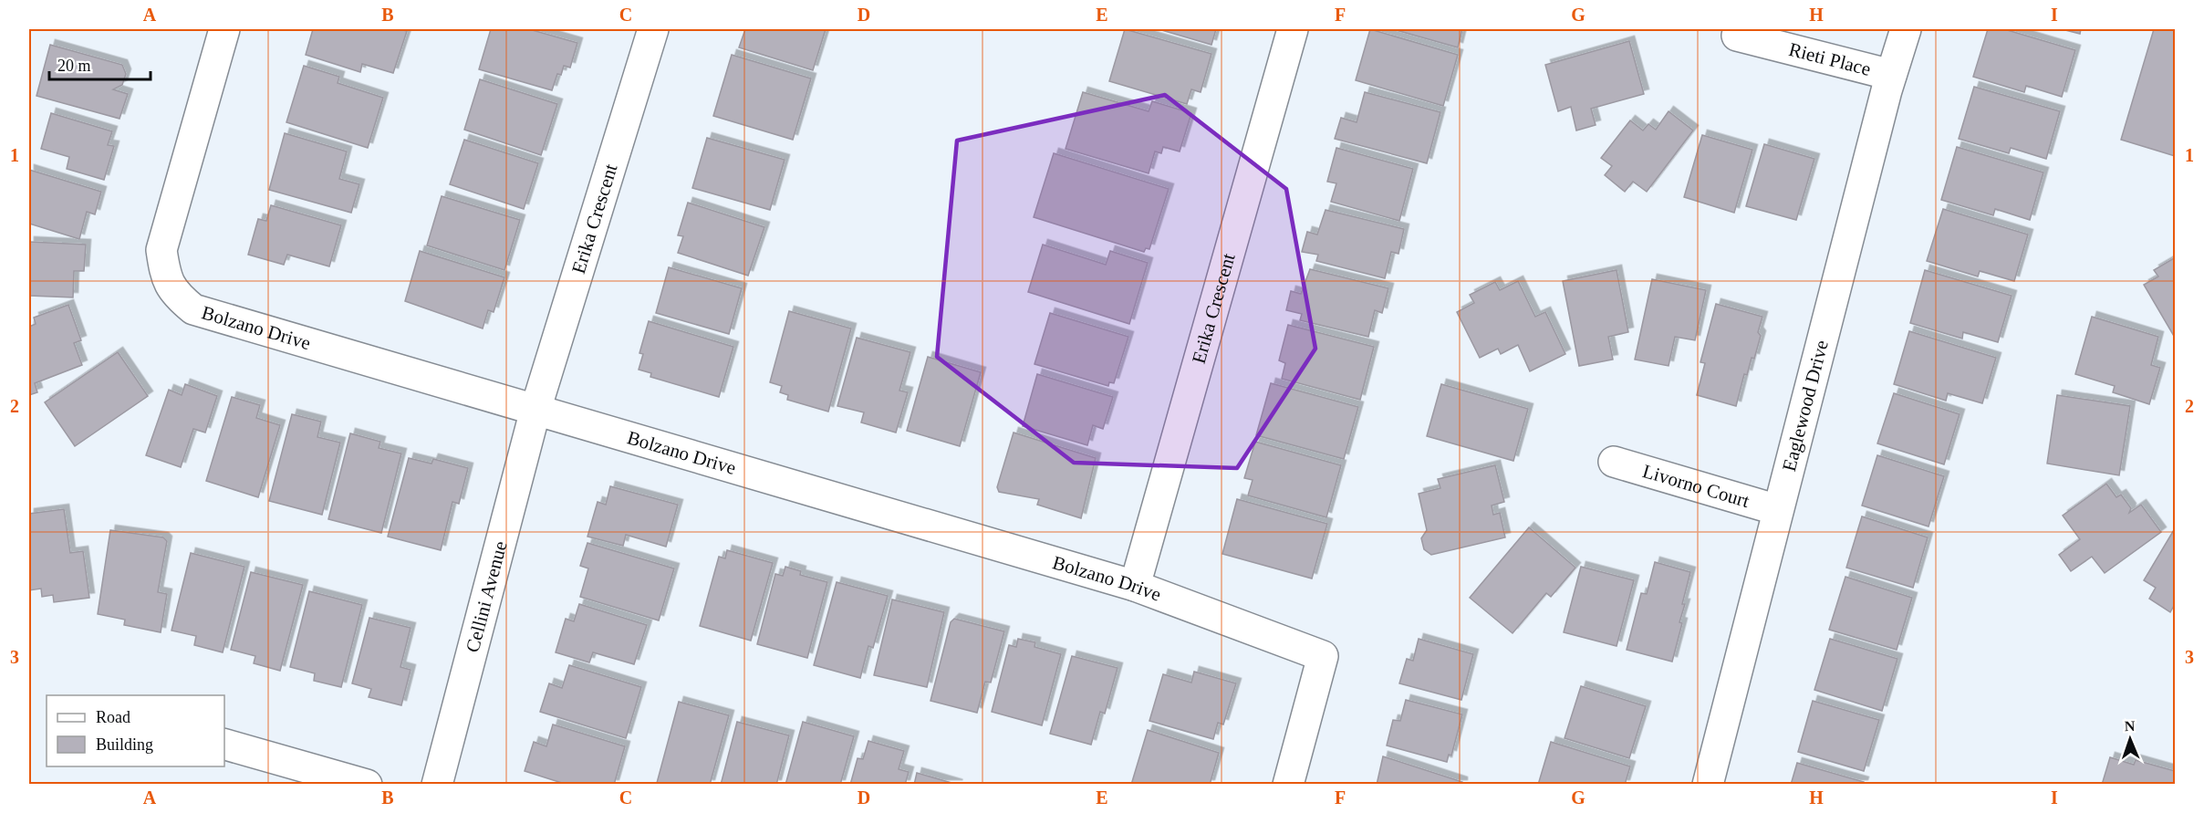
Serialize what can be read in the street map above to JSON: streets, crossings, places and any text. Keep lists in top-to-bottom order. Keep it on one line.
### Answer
{"streets":{"street":["Rieti Place","Erika Crescent","Bolzano Drive","Eaglewood Drive","Livorno Court","Cellini Avenue"]},"crossings":[["Rieti Place","Eaglewood Drive"],["Erika Crescent","Bolzano Drive"],["Erika Crescent","Cellini Avenue"],["Bolzano Drive","Cellini Avenue"],["Eaglewood Drive","Livorno Court"]],"legend":["Road","Building"],"scale_bar":"20 m","north":"top","grid":{"columns":["A","B","C","D","E","F","G","H","I"],"rows":["1","2","3"]}}
